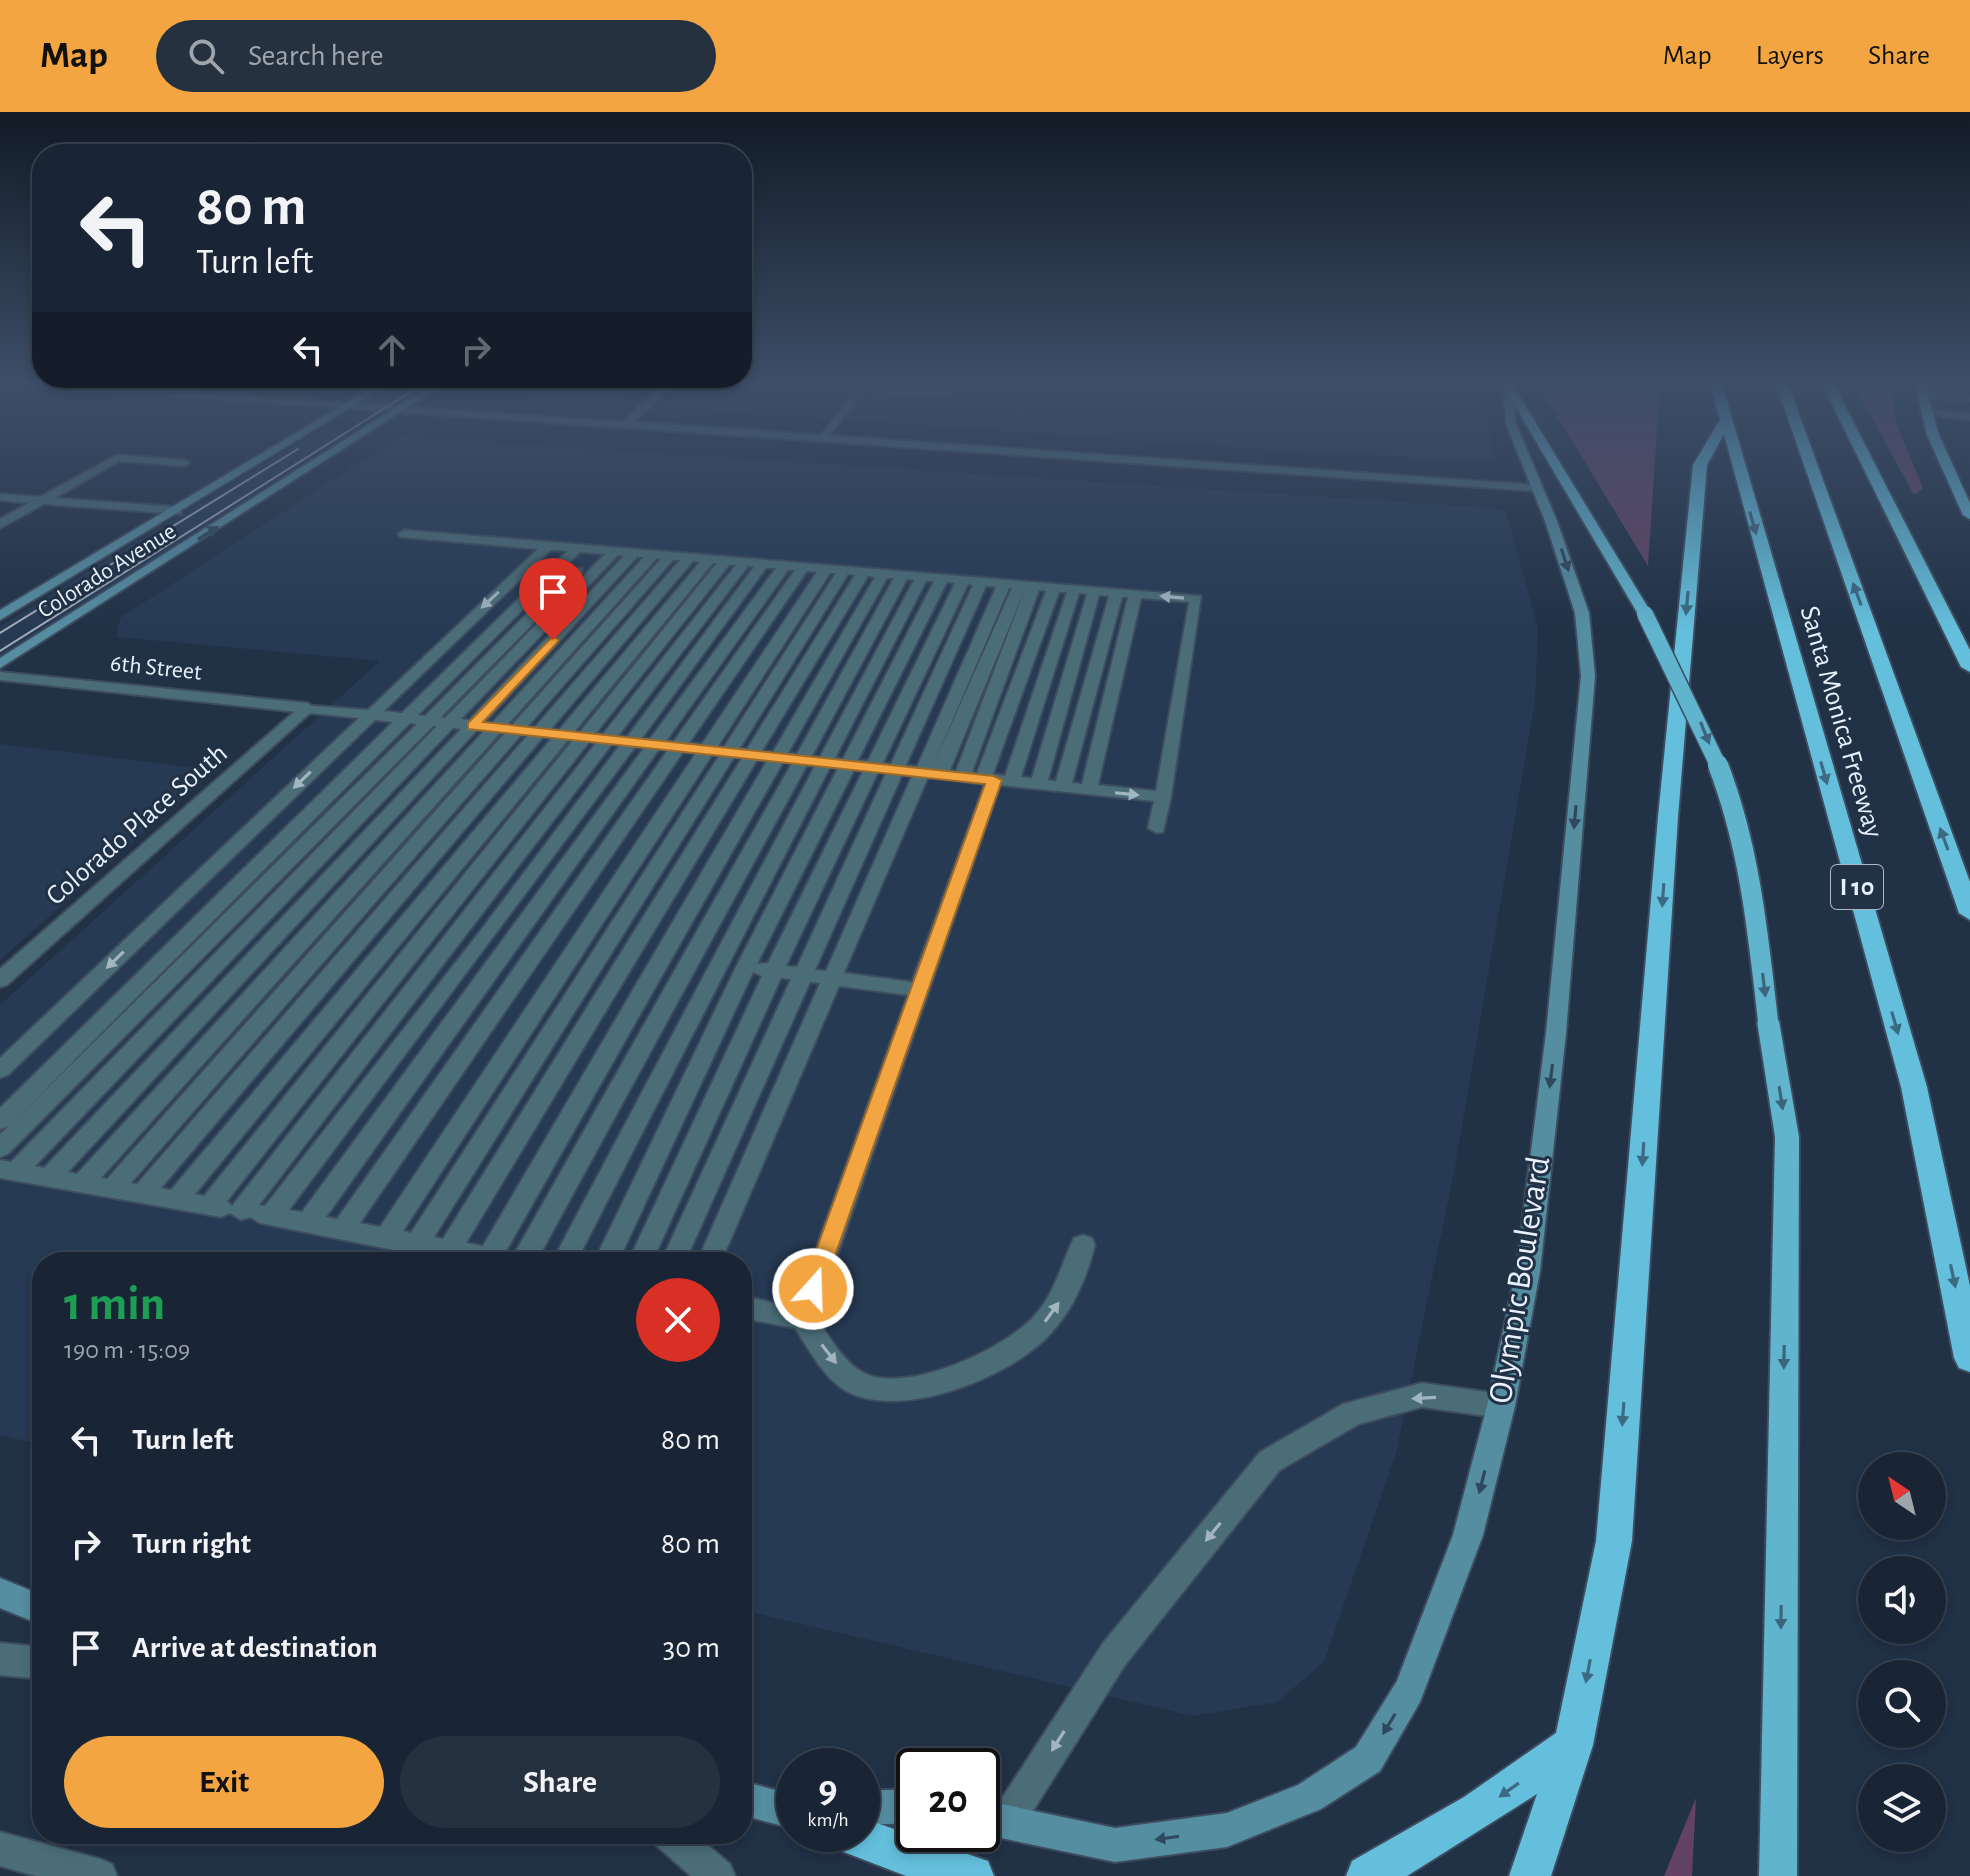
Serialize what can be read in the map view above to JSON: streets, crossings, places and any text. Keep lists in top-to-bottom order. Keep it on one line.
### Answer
{"streets":{"highway":["Santa Monica Freeway","I 10"],"main road":["Colorado Avenue","Olympic Boulevard"],"street":["6th Street","Colorado Place South"]},"crossings":[["6th Street","Colorado Place South"]],"one_way":["Olympic Boulevard"],"north":"top left","page":{"header":"Map","search":"Search here","nav":["Map","Layers","Share"],"turn":["80 m","Turn left"],"heading":["1 min","190 m · 15:09"],"list":[{"name":"Turn left","value":"80 m"},{"name":"Turn right","value":"80 m"},{"name":"Arrive at destination","value":"30 m"}],"buttons":["Exit","Share"],"speed":"9 km/h","limit":"20"}}
